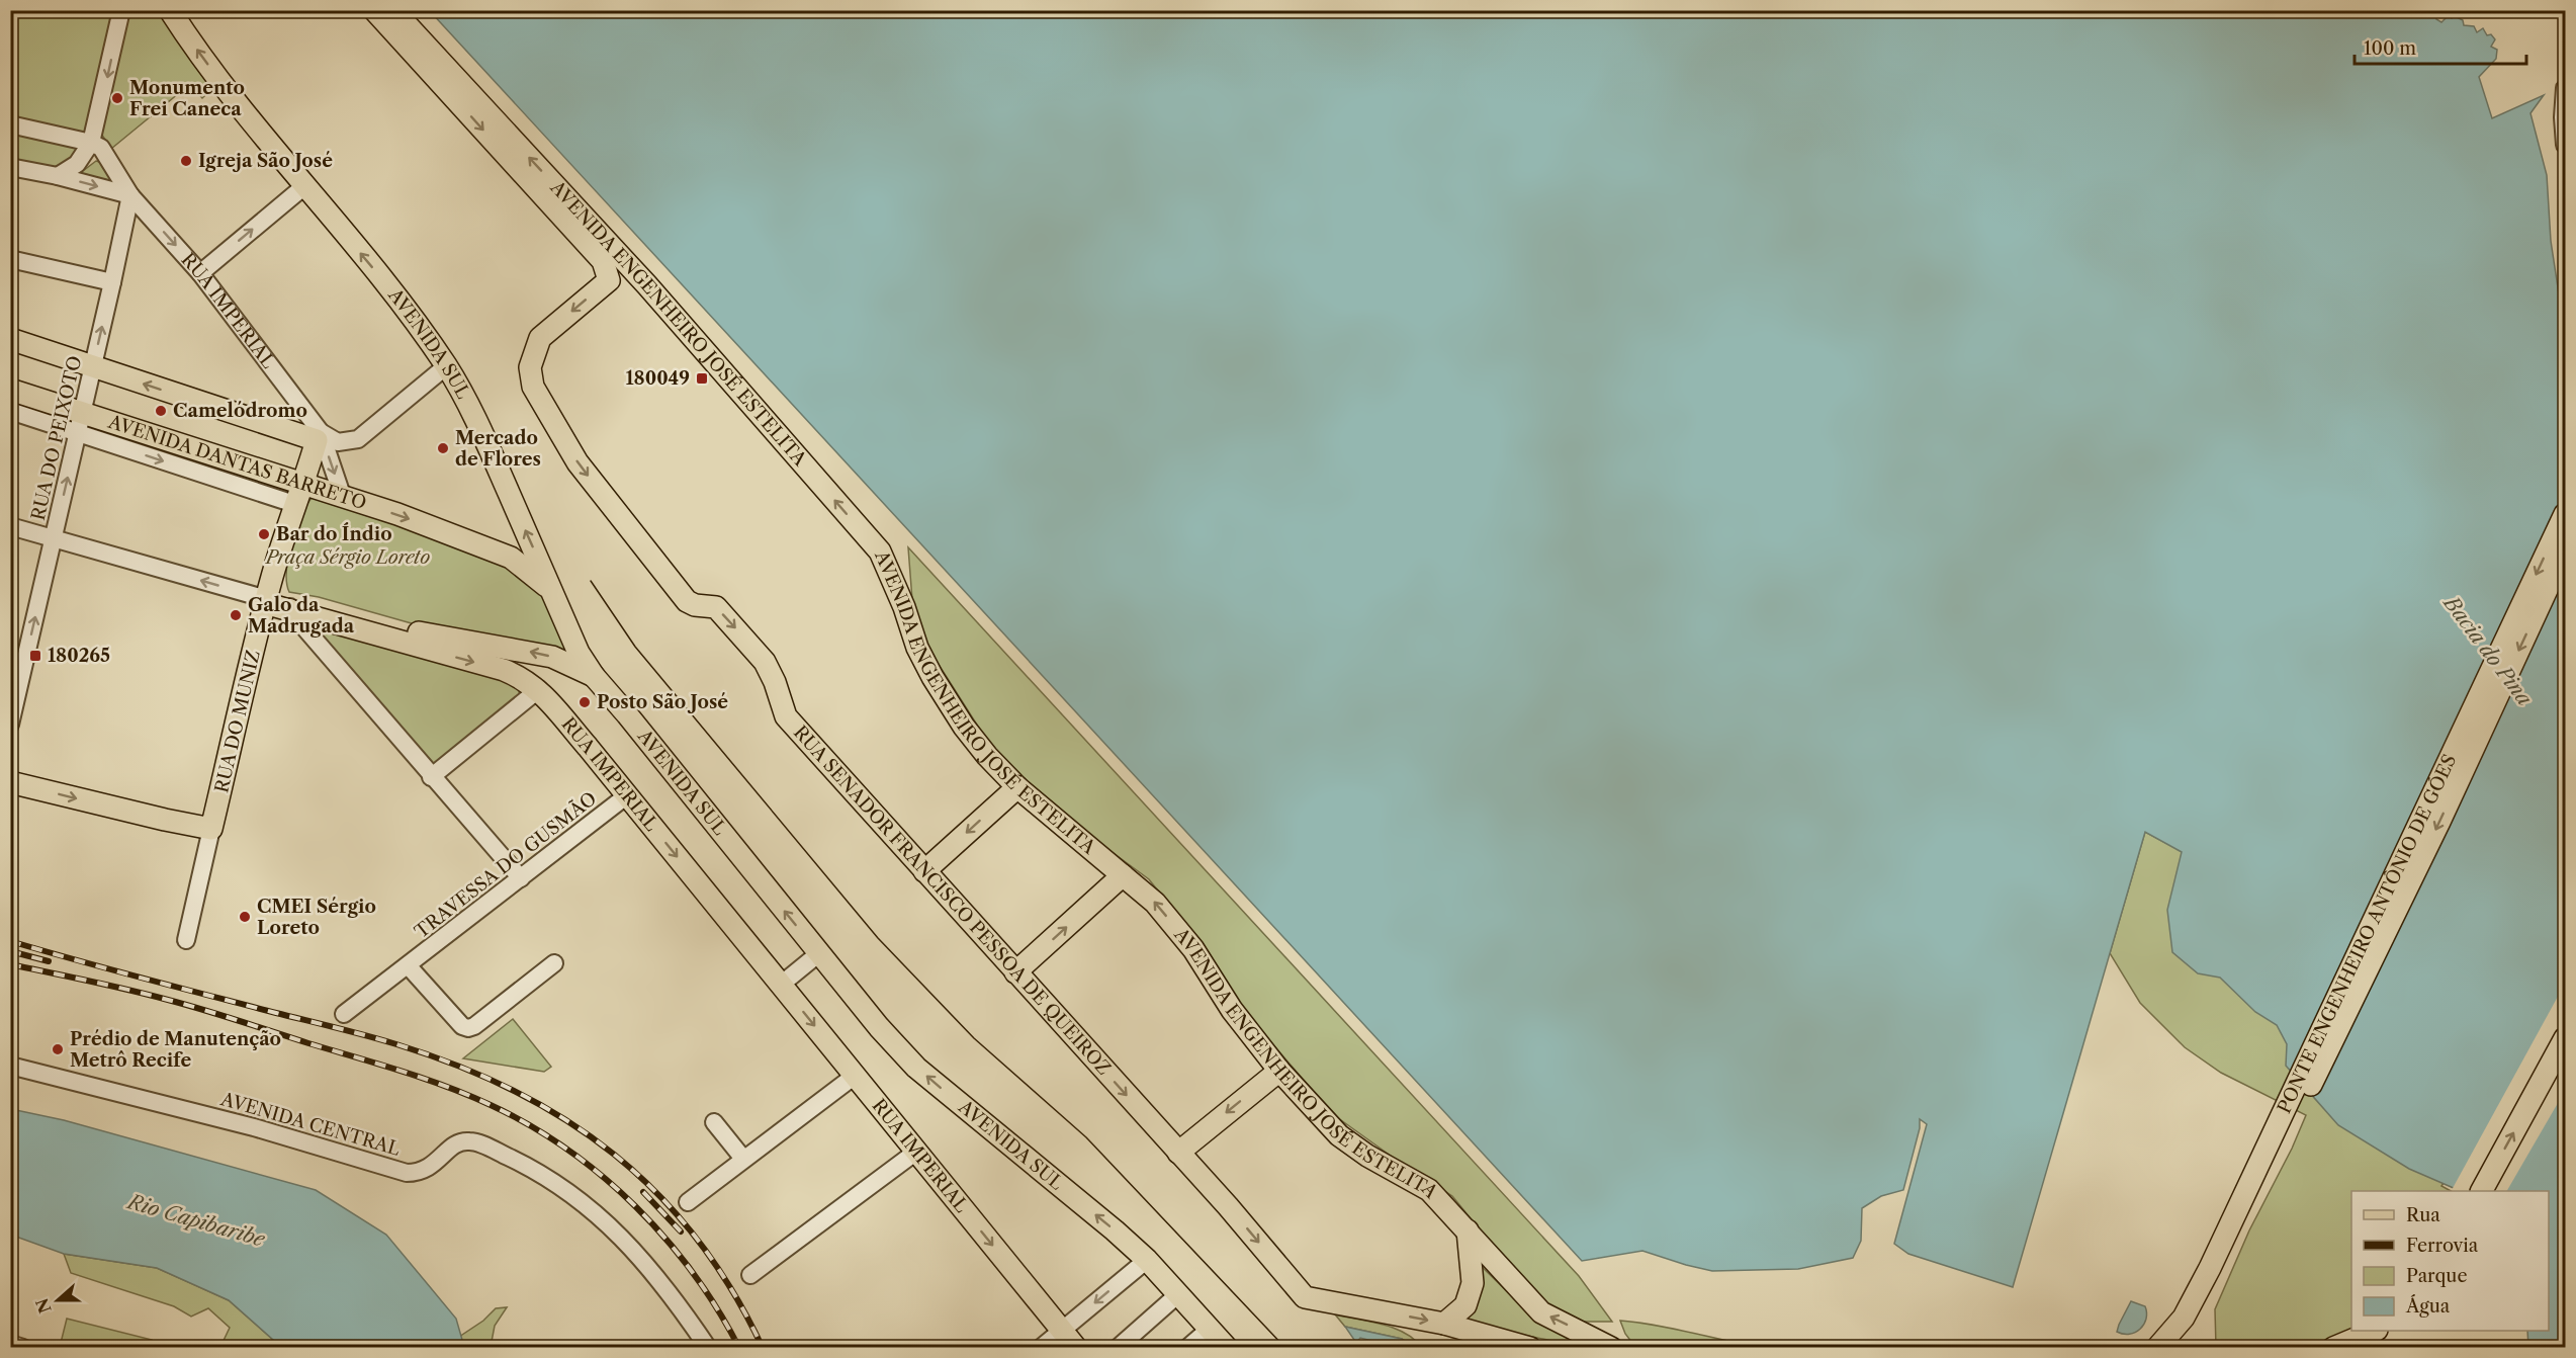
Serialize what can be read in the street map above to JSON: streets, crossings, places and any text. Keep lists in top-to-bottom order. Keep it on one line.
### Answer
{"streets":{"main road":["RUA IMPERIAL","AVENIDA ENGENHEIRO JOSÉ ESTELITA","AVENIDA SUL","AVENIDA DANTAS BARRETO","RUA DO MUNIZ","RUA SENADOR FRANCISCO PESSOA DE QUEIROZ","PONTE ENGENHEIRO ANTÔNIO DE GÓES"],"street":["RUA DO PEIXOTO","TRAVESSA DO GUSMÃO","AVENIDA CENTRAL"]},"crossings":[["RUA IMPERIAL","AVENIDA SUL"],["RUA IMPERIAL","RUA DO PEIXOTO"],["RUA IMPERIAL","AVENIDA DANTAS BARRETO"],["RUA IMPERIAL","RUA DO MUNIZ"],["RUA IMPERIAL","TRAVESSA DO GUSMÃO"],["AVENIDA ENGENHEIRO JOSÉ ESTELITA","RUA SENADOR FRANCISCO PESSOA DE QUEIROZ"],["AVENIDA SUL","AVENIDA DANTAS BARRETO"],["RUA DO PEIXOTO","AVENIDA DANTAS BARRETO"],["AVENIDA DANTAS BARRETO","RUA DO MUNIZ"]],"one_way":["AVENIDA SUL","RUA DO PEIXOTO","RUA SENADOR FRANCISCO PESSOA DE QUEIROZ","PONTE ENGENHEIRO ANTÔNIO DE GÓES"],"water":["Bacia do Pina","Rio Capibaribe"],"parks":["Praça Sérgio Loreto"],"places":{"other":["Monumento Frei Caneca","Igreja São José","Camelódromo","Mercado de Flores","Bar do Índio","Galo da Madrugada","Posto São José","CMEI Sérgio Loreto","Prédio de Manutenção Metrô Recife"],"transit":["180049","180265"]},"legend":["Rua","Ferrovia","Parque","Água"],"scale_bar":"100 m","north":"left"}
